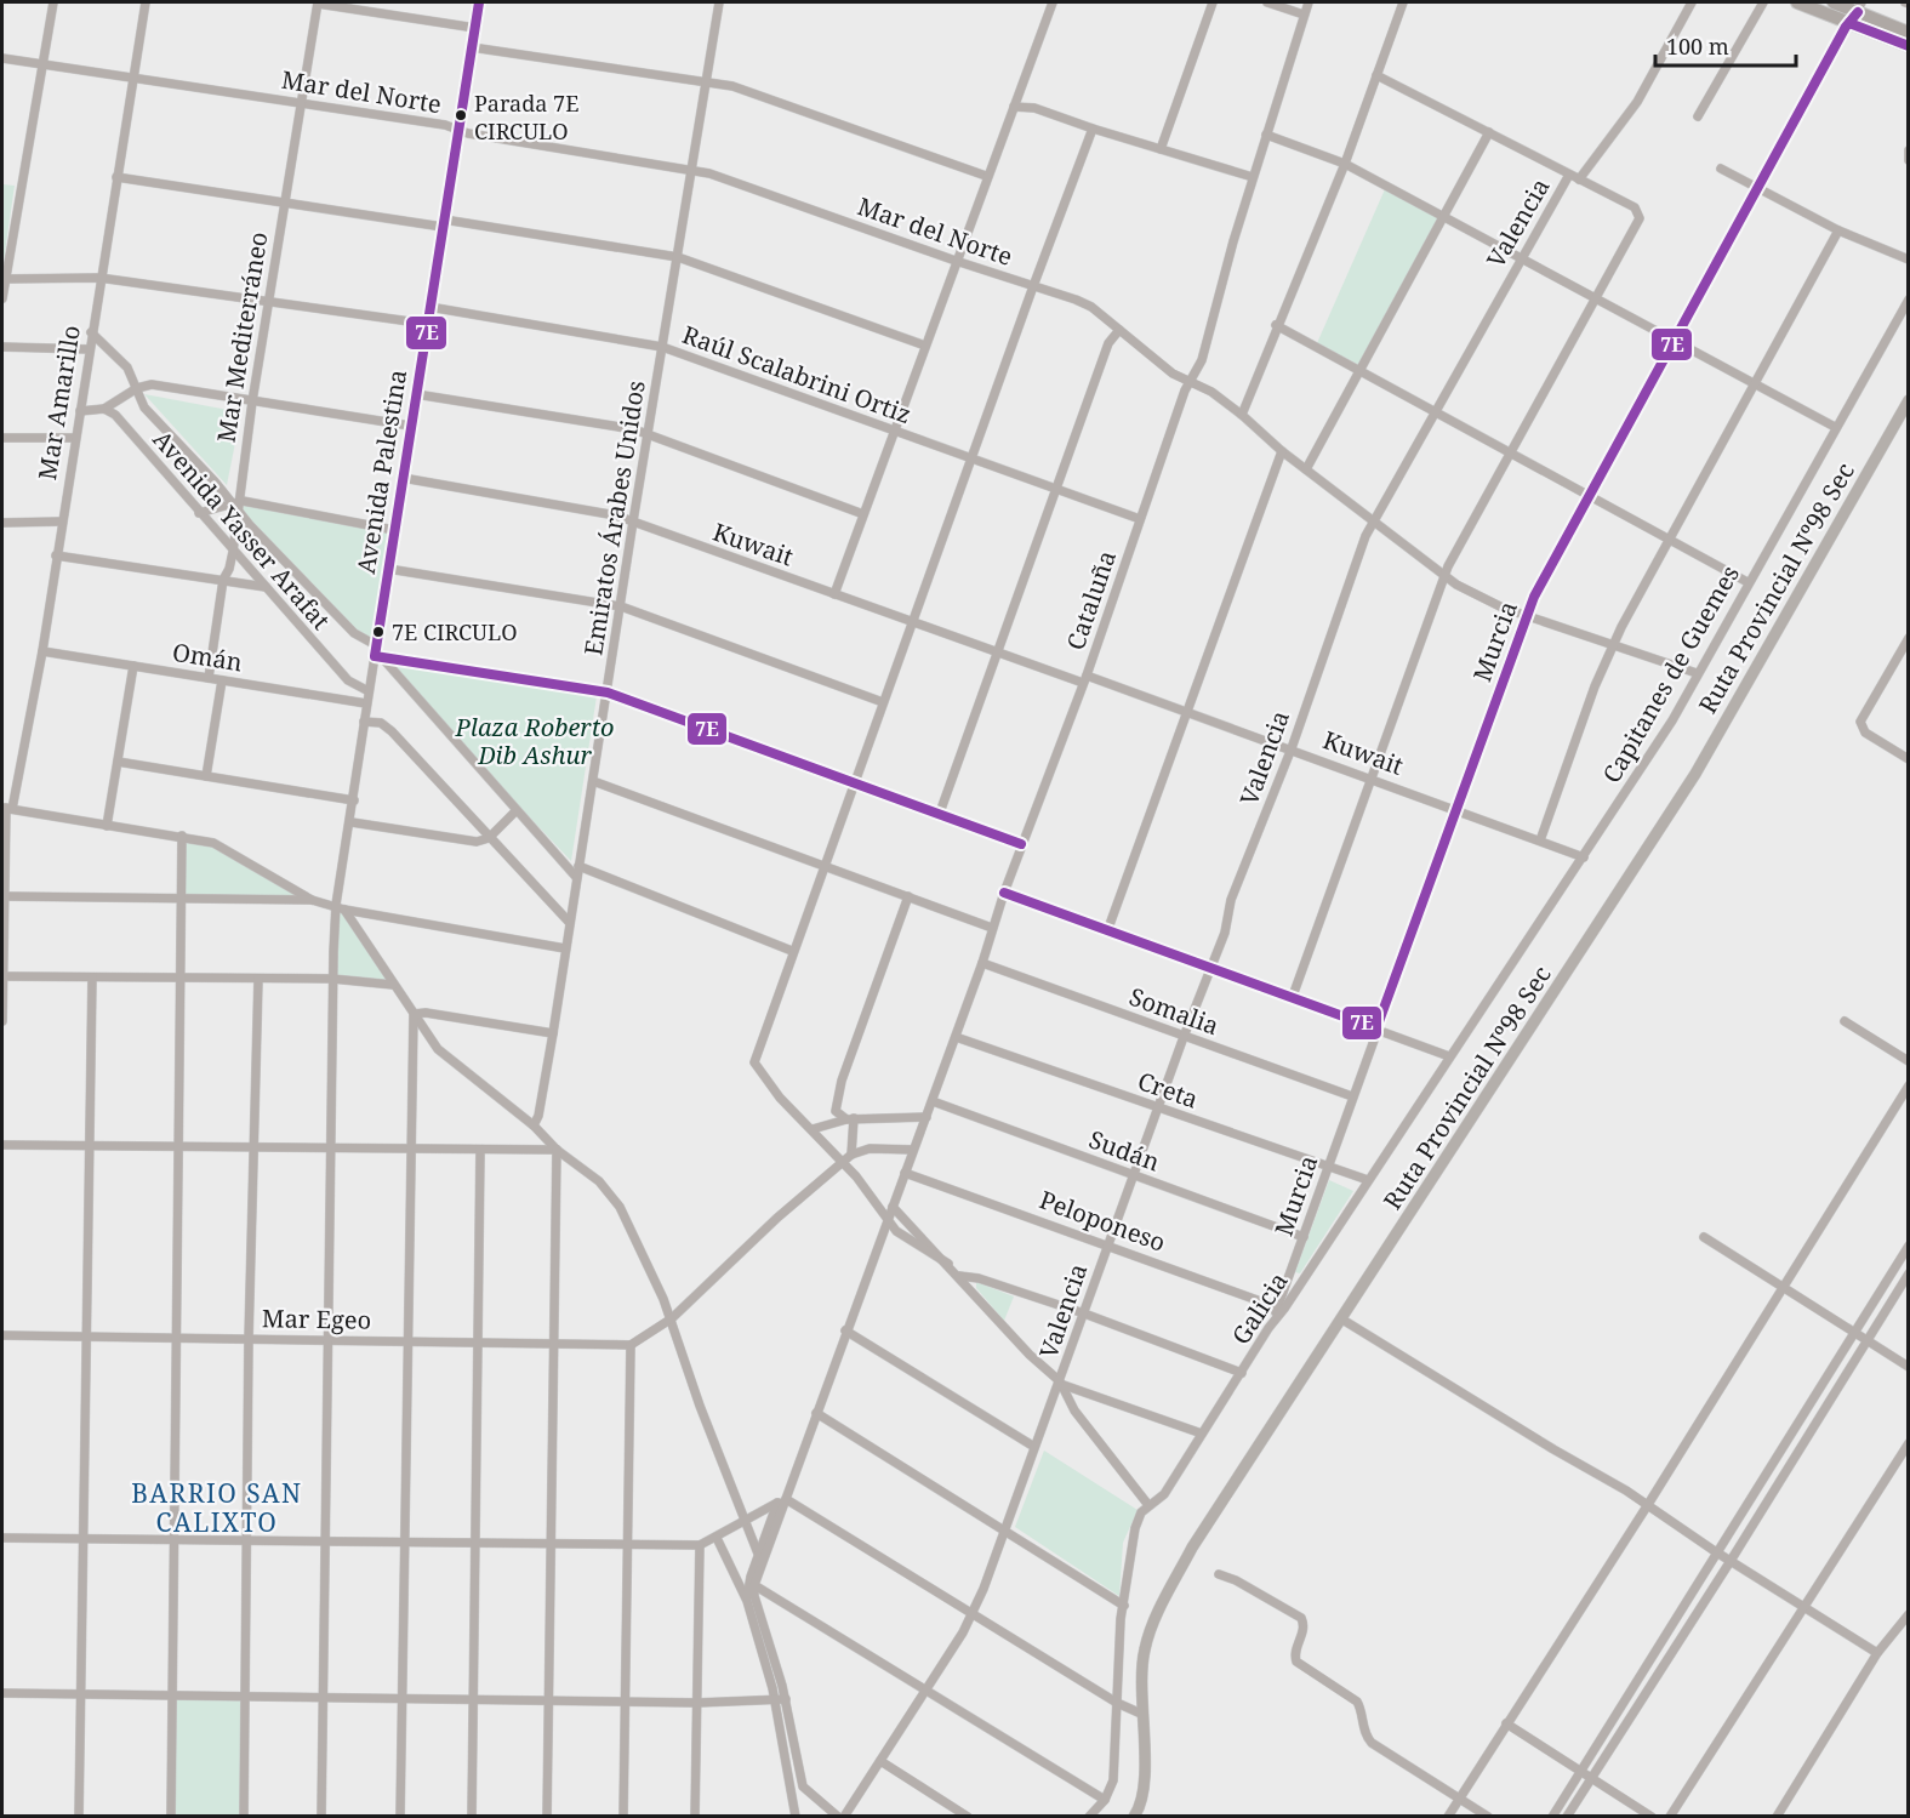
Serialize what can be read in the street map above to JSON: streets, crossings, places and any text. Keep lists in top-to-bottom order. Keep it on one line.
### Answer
{"streets":{"street":["Mar del Norte","Valencia","Mar Mediterráneo","Raúl Scalabrini Ortiz","Mar Amarillo","Avenida Palestina","Emiratos Árabes Unidos","Avenida Yasser Arafat","Kuwait","Ruta Provincial Nº98 Sec","Cataluña","Murcia","Omán","Capitanes de Guemes","Somalia","Creta","Sudán","Peloponeso","Galicia","Mar Egeo"]},"crossings":[["Mar del Norte","Valencia"],["Mar del Norte","Mar Mediterráneo"],["Mar del Norte","Mar Amarillo"],["Mar del Norte","Avenida Palestina"],["Mar del Norte","Emiratos Árabes Unidos"],["Mar del Norte","Cataluña"],["Mar del Norte","Murcia"],["Mar del Norte","Capitanes de Guemes"],["Valencia","Kuwait"],["Valencia","Somalia"],["Valencia","Creta"],["Valencia","Sudán"],["Valencia","Peloponeso"],["Mar Mediterráneo","Avenida Yasser Arafat"],["Mar Mediterráneo","Omán"],["Raúl Scalabrini Ortiz","Avenida Palestina"],["Raúl Scalabrini Ortiz","Emiratos Árabes Unidos"],["Raúl Scalabrini Ortiz","Cataluña"],["Mar Amarillo","Avenida Yasser Arafat"],["Mar Amarillo","Omán"],["Avenida Palestina","Avenida Yasser Arafat"],["Avenida Palestina","Kuwait"],["Avenida Palestina","Omán"],["Avenida Palestina","Mar Egeo"],["Emiratos Árabes Unidos","Avenida Yasser Arafat"],["Emiratos Árabes Unidos","Kuwait"],["Kuwait","Cataluña"],["Kuwait","Murcia"],["Kuwait","Capitanes de Guemes"],["Cataluña","Somalia"],["Cataluña","Creta"],["Cataluña","Sudán"],["Cataluña","Peloponeso"],["Murcia","Somalia"],["Murcia","Creta"],["Murcia","Sudán"],["Murcia","Peloponeso"],["Murcia","Galicia"],["Capitanes de Guemes","Galicia"],["Creta","Galicia"],["Peloponeso","Galicia"]],"districts":["BARRIO SAN CALIXTO"],"parks":["Plaza Roberto Dib Ashur"],"places":["Parada 7E CIRCULO","7E CIRCULO"],"lines":["transit line 7E"],"scale_bar":"100 m"}
